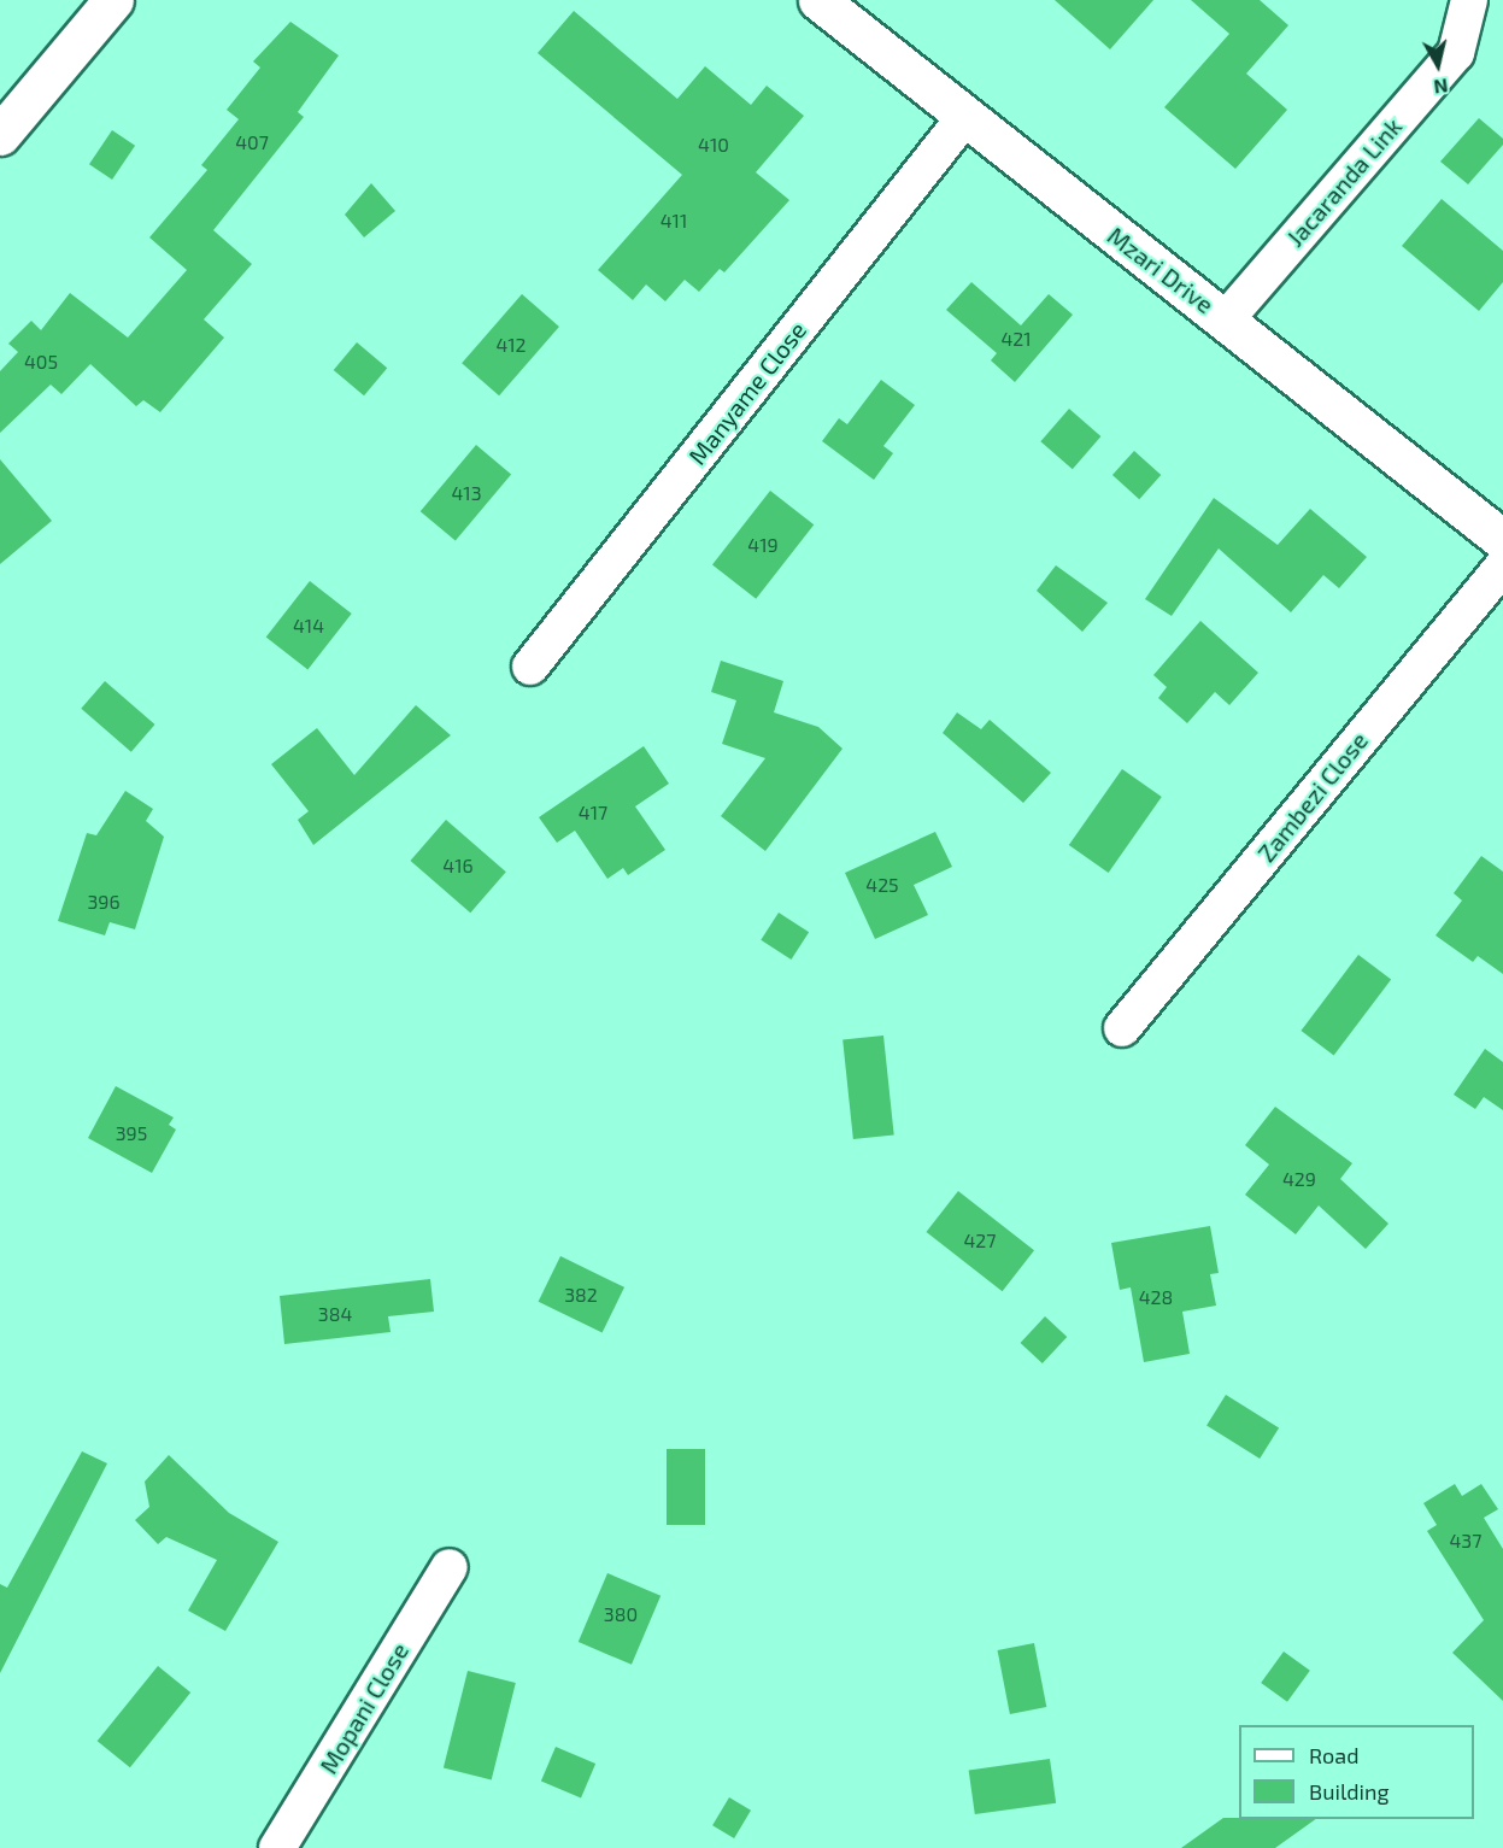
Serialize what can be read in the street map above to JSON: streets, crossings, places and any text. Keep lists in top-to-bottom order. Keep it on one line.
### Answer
{"streets":{"street":["Jacaranda Link","Mzari Drive","Manyame Close","Zambezi Close","Mopani Close"]},"crossings":[["Jacaranda Link","Mzari Drive"],["Mzari Drive","Manyame Close"]],"house_numbers":["407","410","411","421","412","405","413","419","414","417","416","425","396","395","429","427","382","428","384","437","380"],"legend":["Road","Building"],"north":"bottom"}
